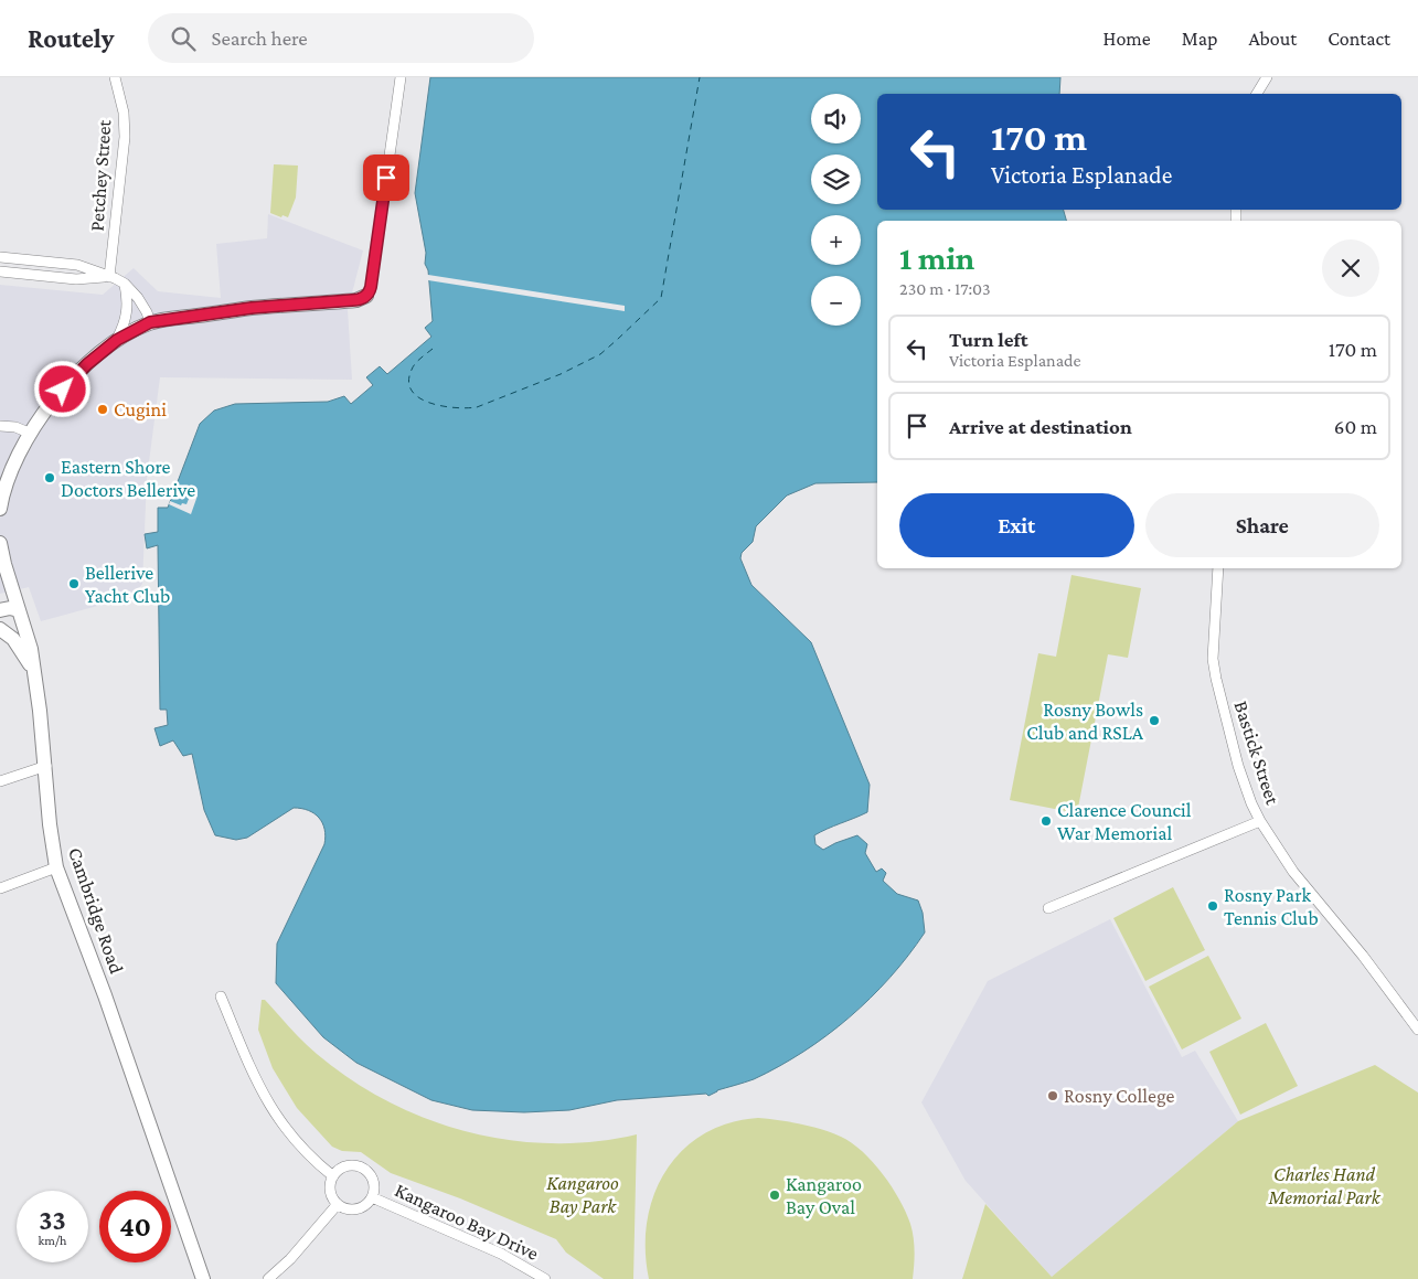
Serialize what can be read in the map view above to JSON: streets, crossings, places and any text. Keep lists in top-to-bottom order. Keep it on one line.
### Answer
{"streets":{"main road":["Cambridge Road"],"street":["Petchey Street","Bastick Street","Kangaroo Bay Drive"]},"parks":["Charles Hand Memorial Park","Kangaroo Bay Park"],"places":["Cugini","Eastern Shore Doctors Bellerive","Bellerive Yacht Club","Rosny Bowls Club and RSLA","Clarence Council War Memorial","Rosny Park Tennis Club","Rosny College","Kangaroo Bay Oval"],"page":{"header":"Routely","search":"Search here","nav":["Home","Map","About","Contact"],"map_buttons":["+","−"],"turn":["170 m","Victoria Esplanade"],"heading":["1 min","230 m · 17:03"],"list":[{"name":"Turn left","note":"Victoria Esplanade","value":"170 m"},{"name":"Arrive at destination","value":"60 m"}],"buttons":["Exit","Share"],"speed":"33 km/h","limit":"40"}}
